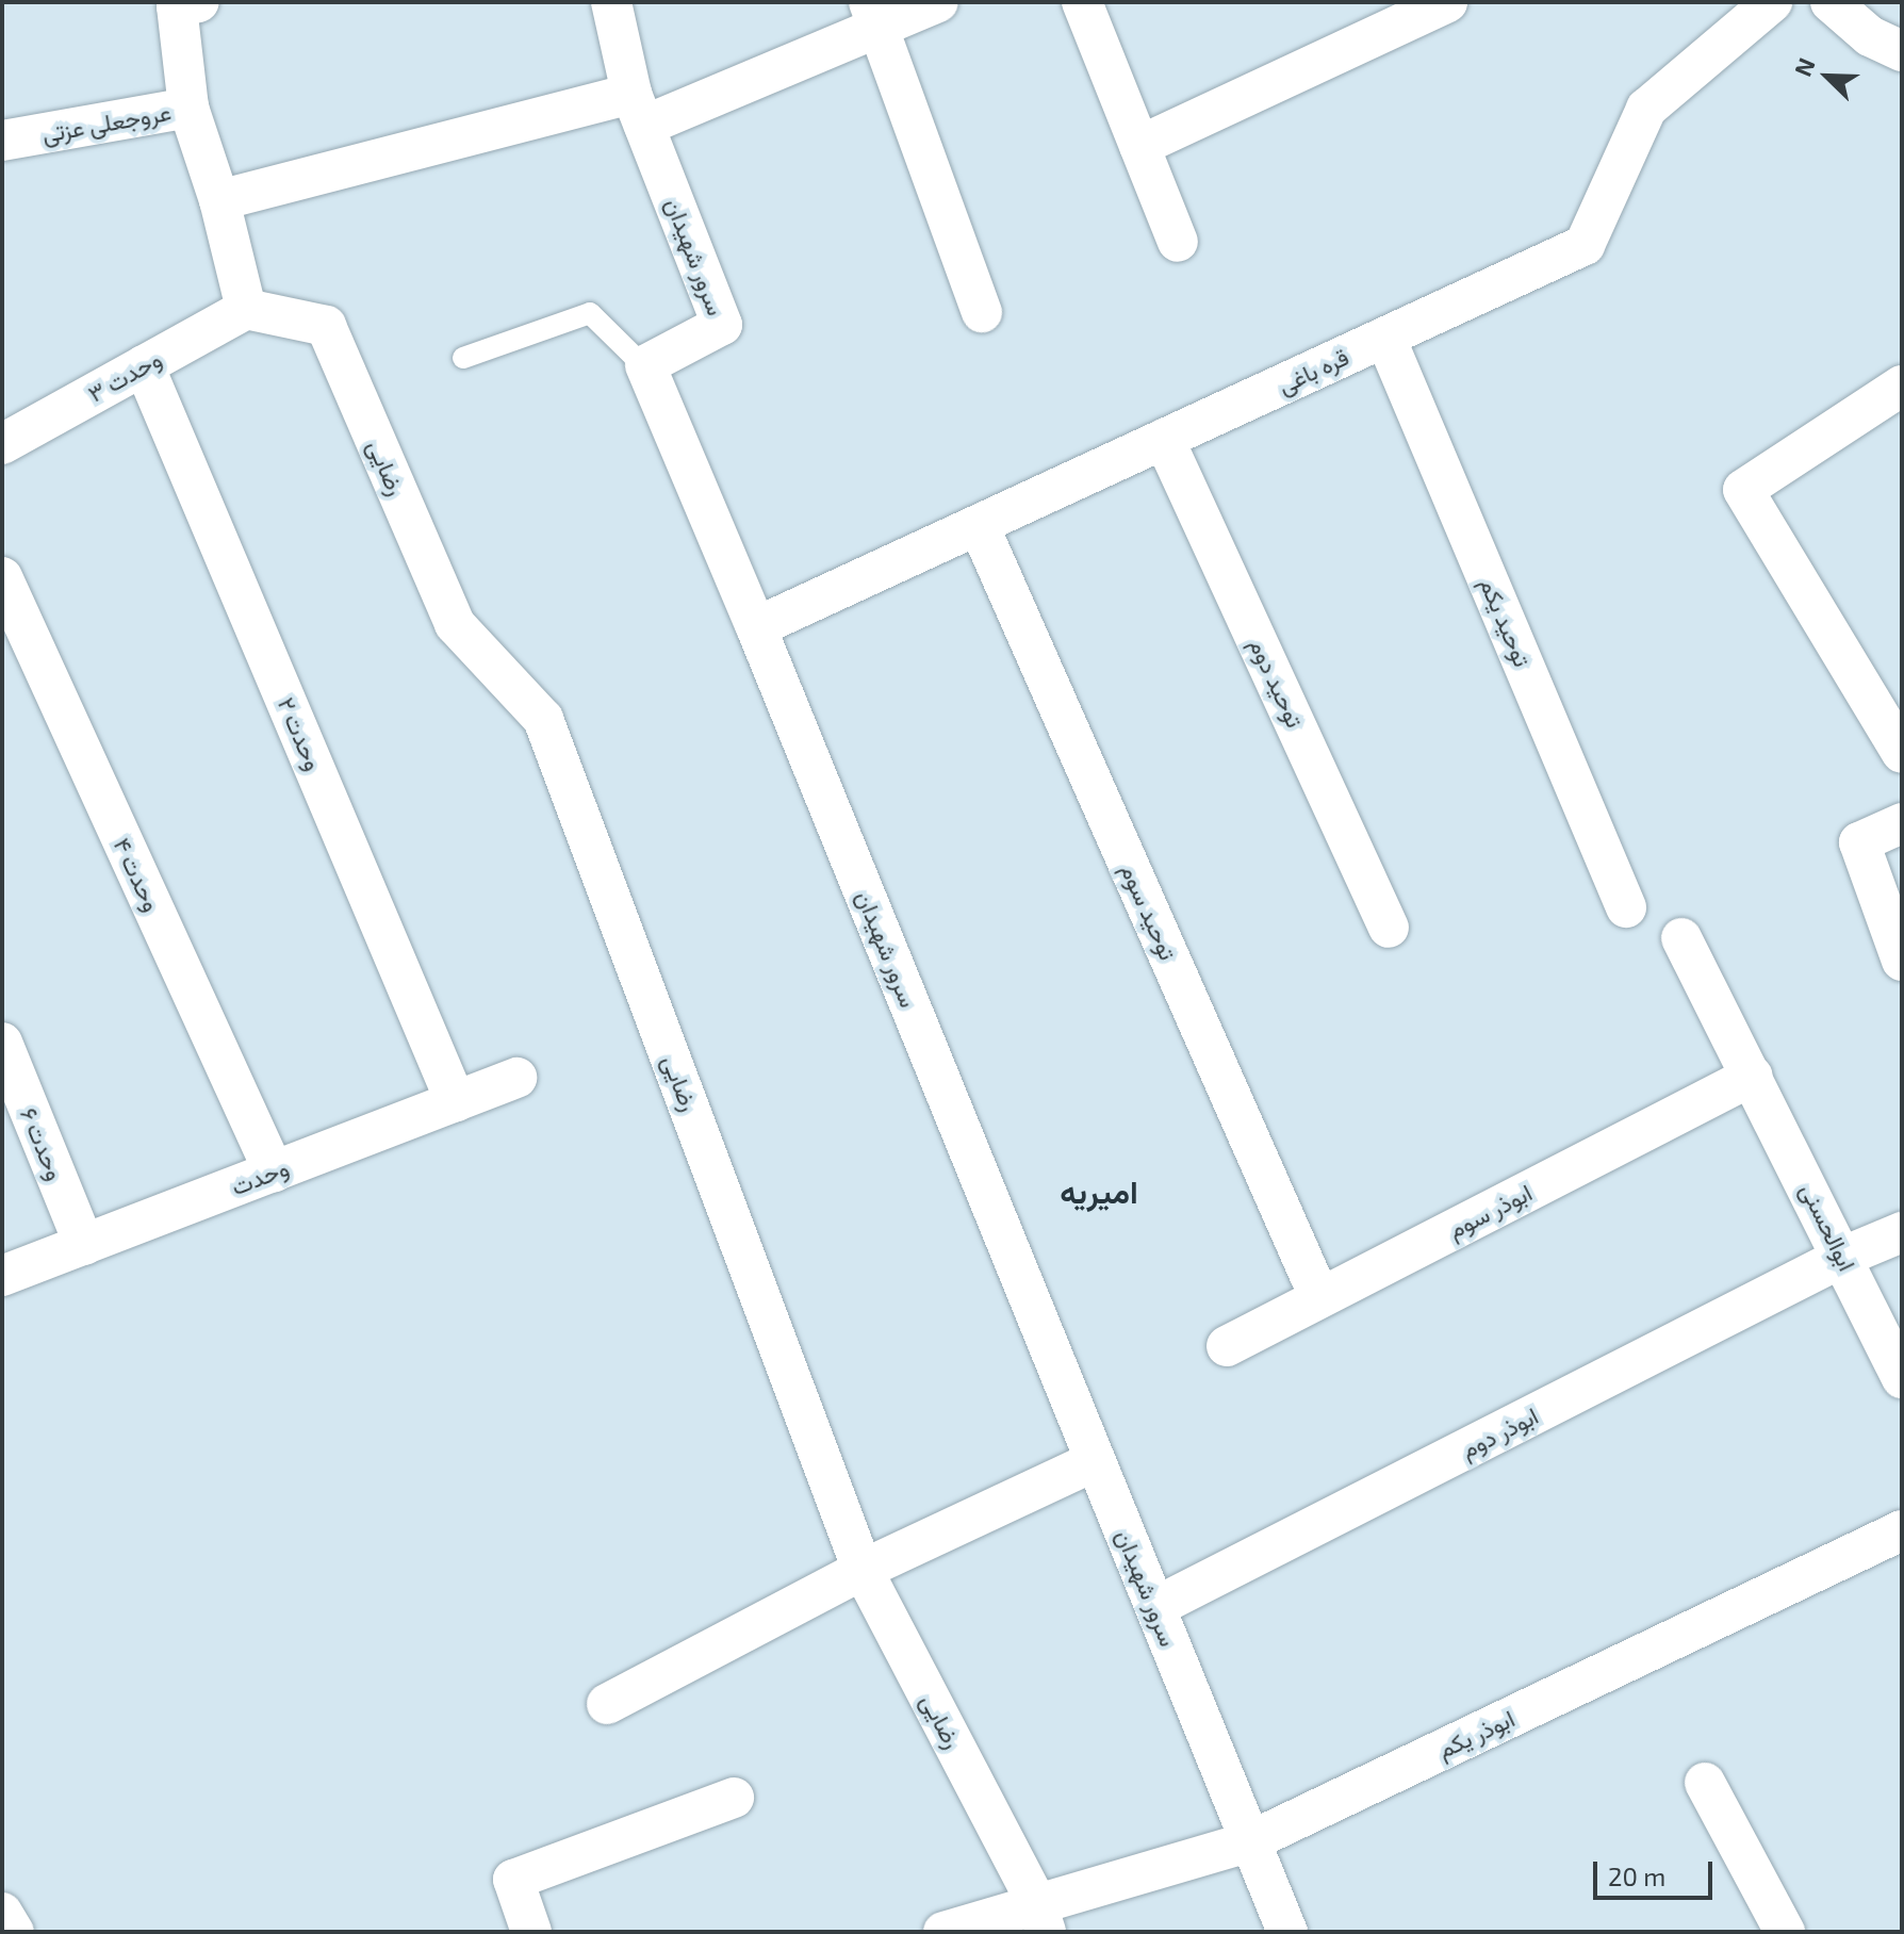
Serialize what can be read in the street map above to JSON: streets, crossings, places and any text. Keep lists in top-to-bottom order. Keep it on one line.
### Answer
{"streets":{"street":["عروجعلی عزتی","سرور شهیدان","قره باغی","وحدت ۳","رضایی","توحید یکم","توحید دوم","وحدت ۲","وحدت ۴","توحید سوم","وحدت ۶","وحدت","ابوذر سوم","ابوالحسنی","ابوذر دوم","ابوذر یکم"]},"crossings":[["سرور شهیدان","قره باغی"],["سرور شهیدان","ابوذر دوم"],["سرور شهیدان","ابوذر یکم"],["قره باغی","توحید یکم"],["قره باغی","توحید دوم"],["قره باغی","توحید سوم"],["وحدت ۳","رضایی"],["وحدت ۳","وحدت ۲"],["رضایی","ابوذر یکم"],["وحدت ۲","وحدت"],["وحدت ۴","وحدت"],["توحید سوم","ابوذر سوم"],["وحدت ۶","وحدت"],["ابوذر سوم","ابوالحسنی"],["ابوالحسنی","ابوذر دوم"]],"districts":["امیریه"],"scale_bar":"20 m","north":"top left"}
